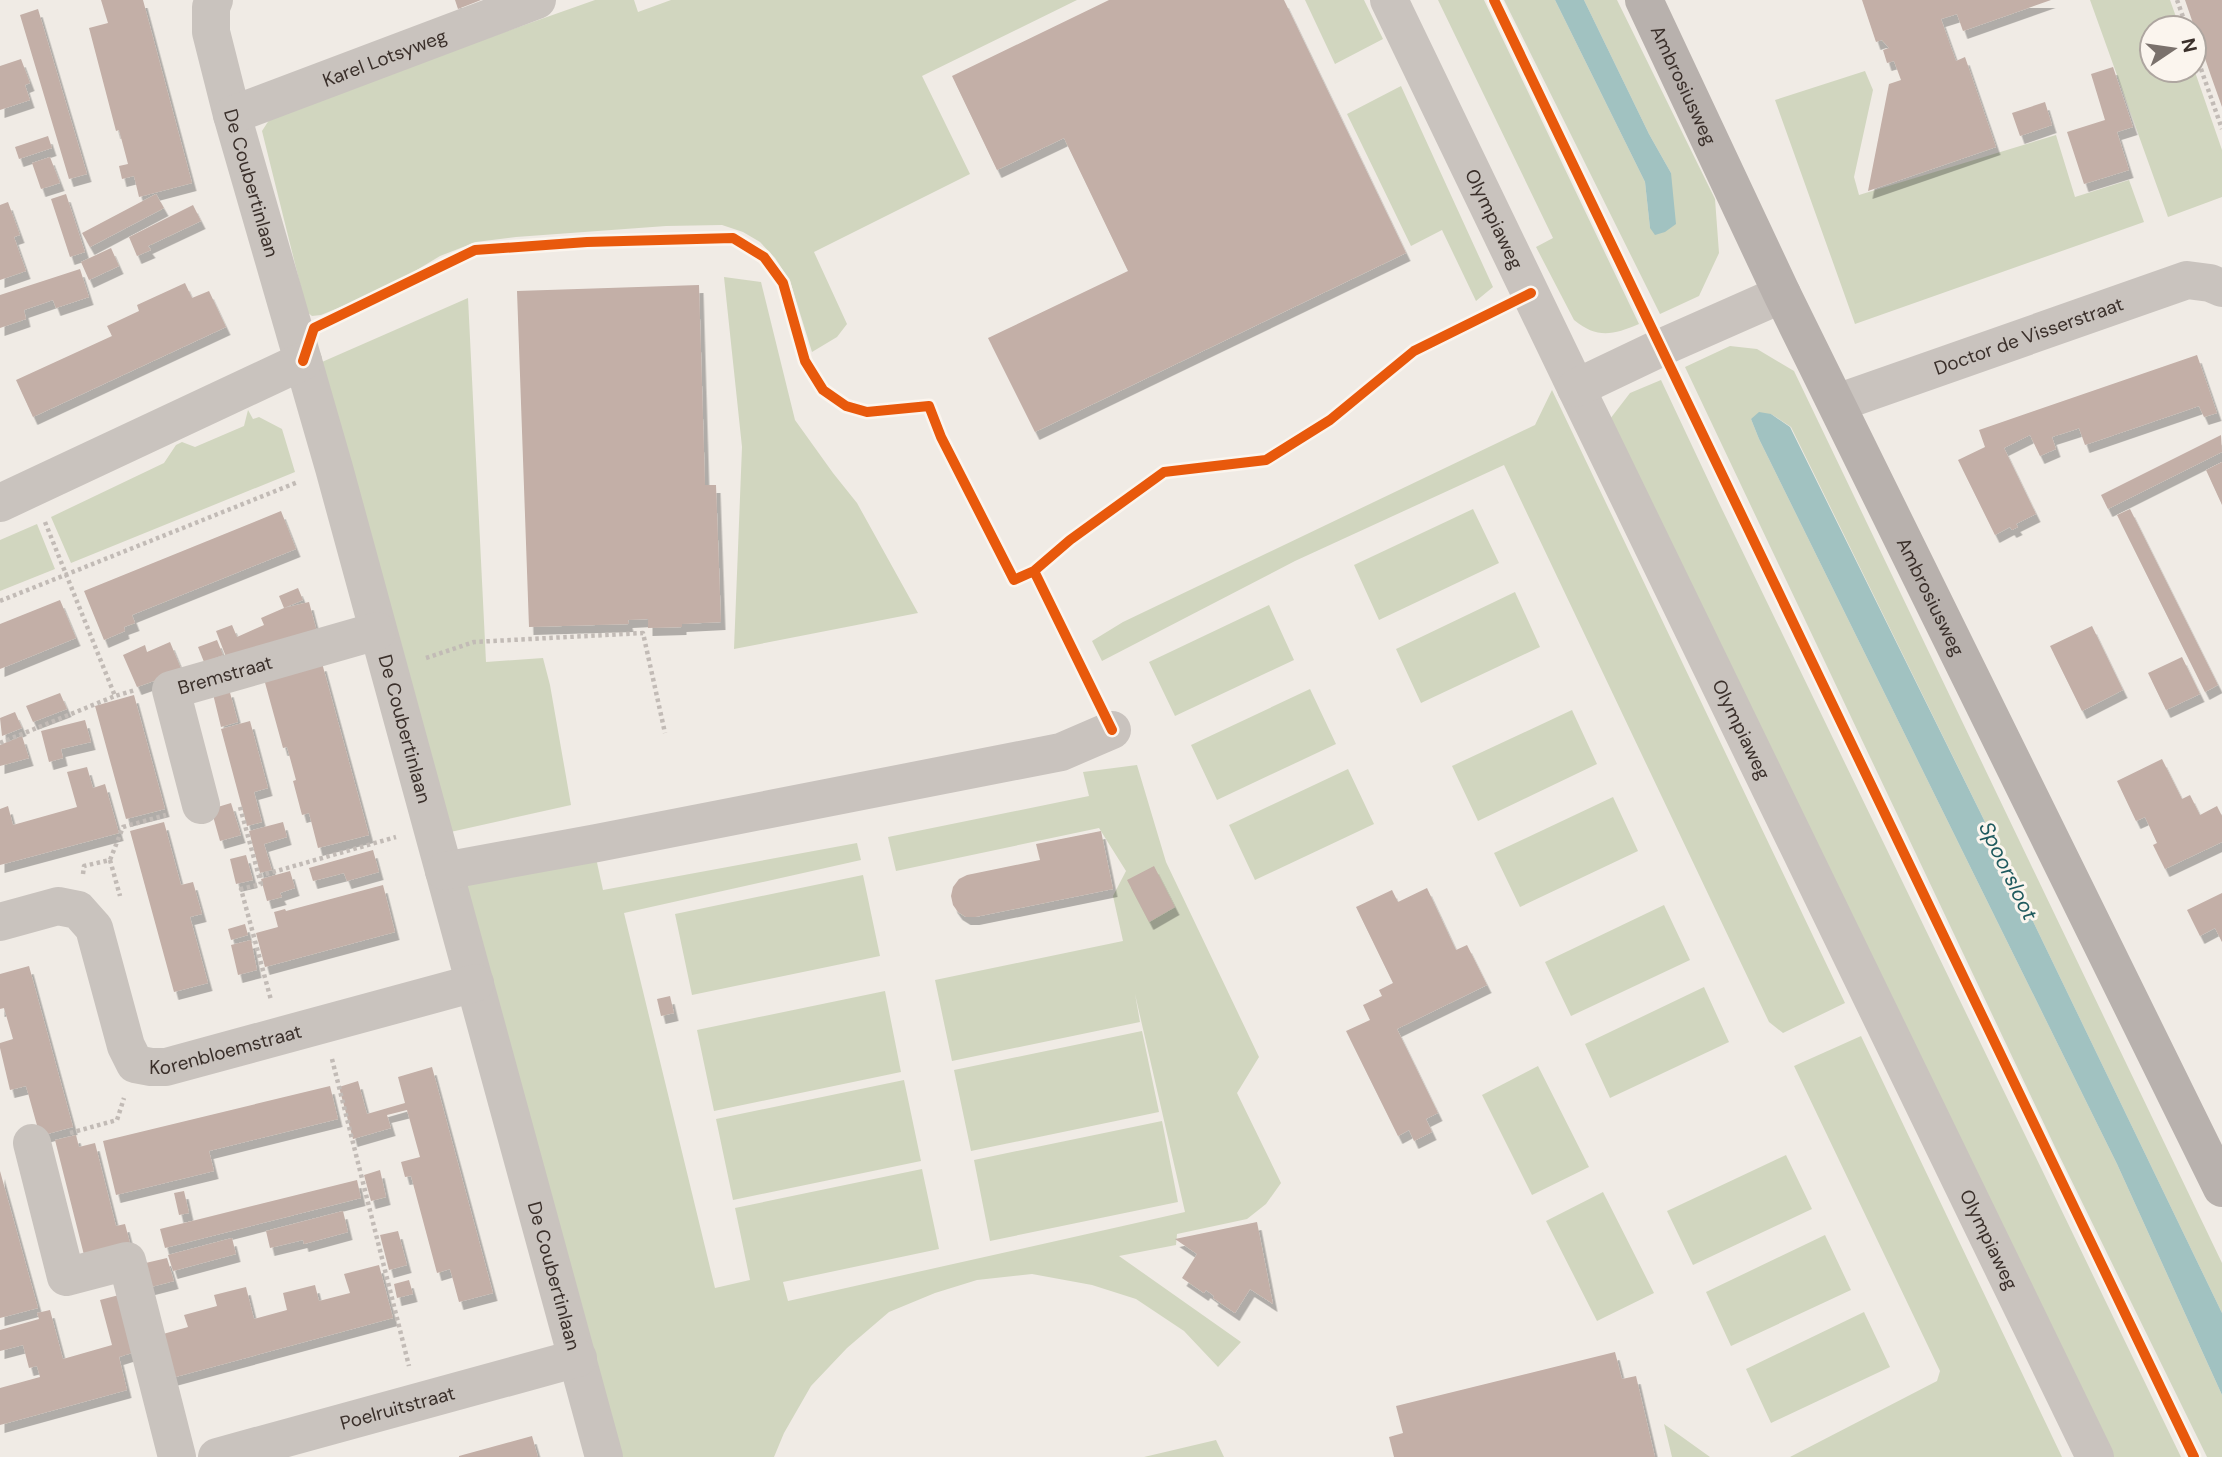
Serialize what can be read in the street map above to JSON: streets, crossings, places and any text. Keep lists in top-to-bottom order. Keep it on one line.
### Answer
{"streets":{"main road":["Ambrosiusweg"],"street":["Karel Lotsyweg","De Coubertinlaan","Olympiaweg","Doctor de Visserstraat","Bremstraat","Korenbloemstraat","Poelruitstraat"]},"crossings":[["Karel Lotsyweg","De Coubertinlaan"],["Ambrosiusweg","Doctor de Visserstraat"],["De Coubertinlaan","Bremstraat"],["De Coubertinlaan","Korenbloemstraat"],["De Coubertinlaan","Poelruitstraat"]],"water":["Spoorsloot"],"north":"right"}
